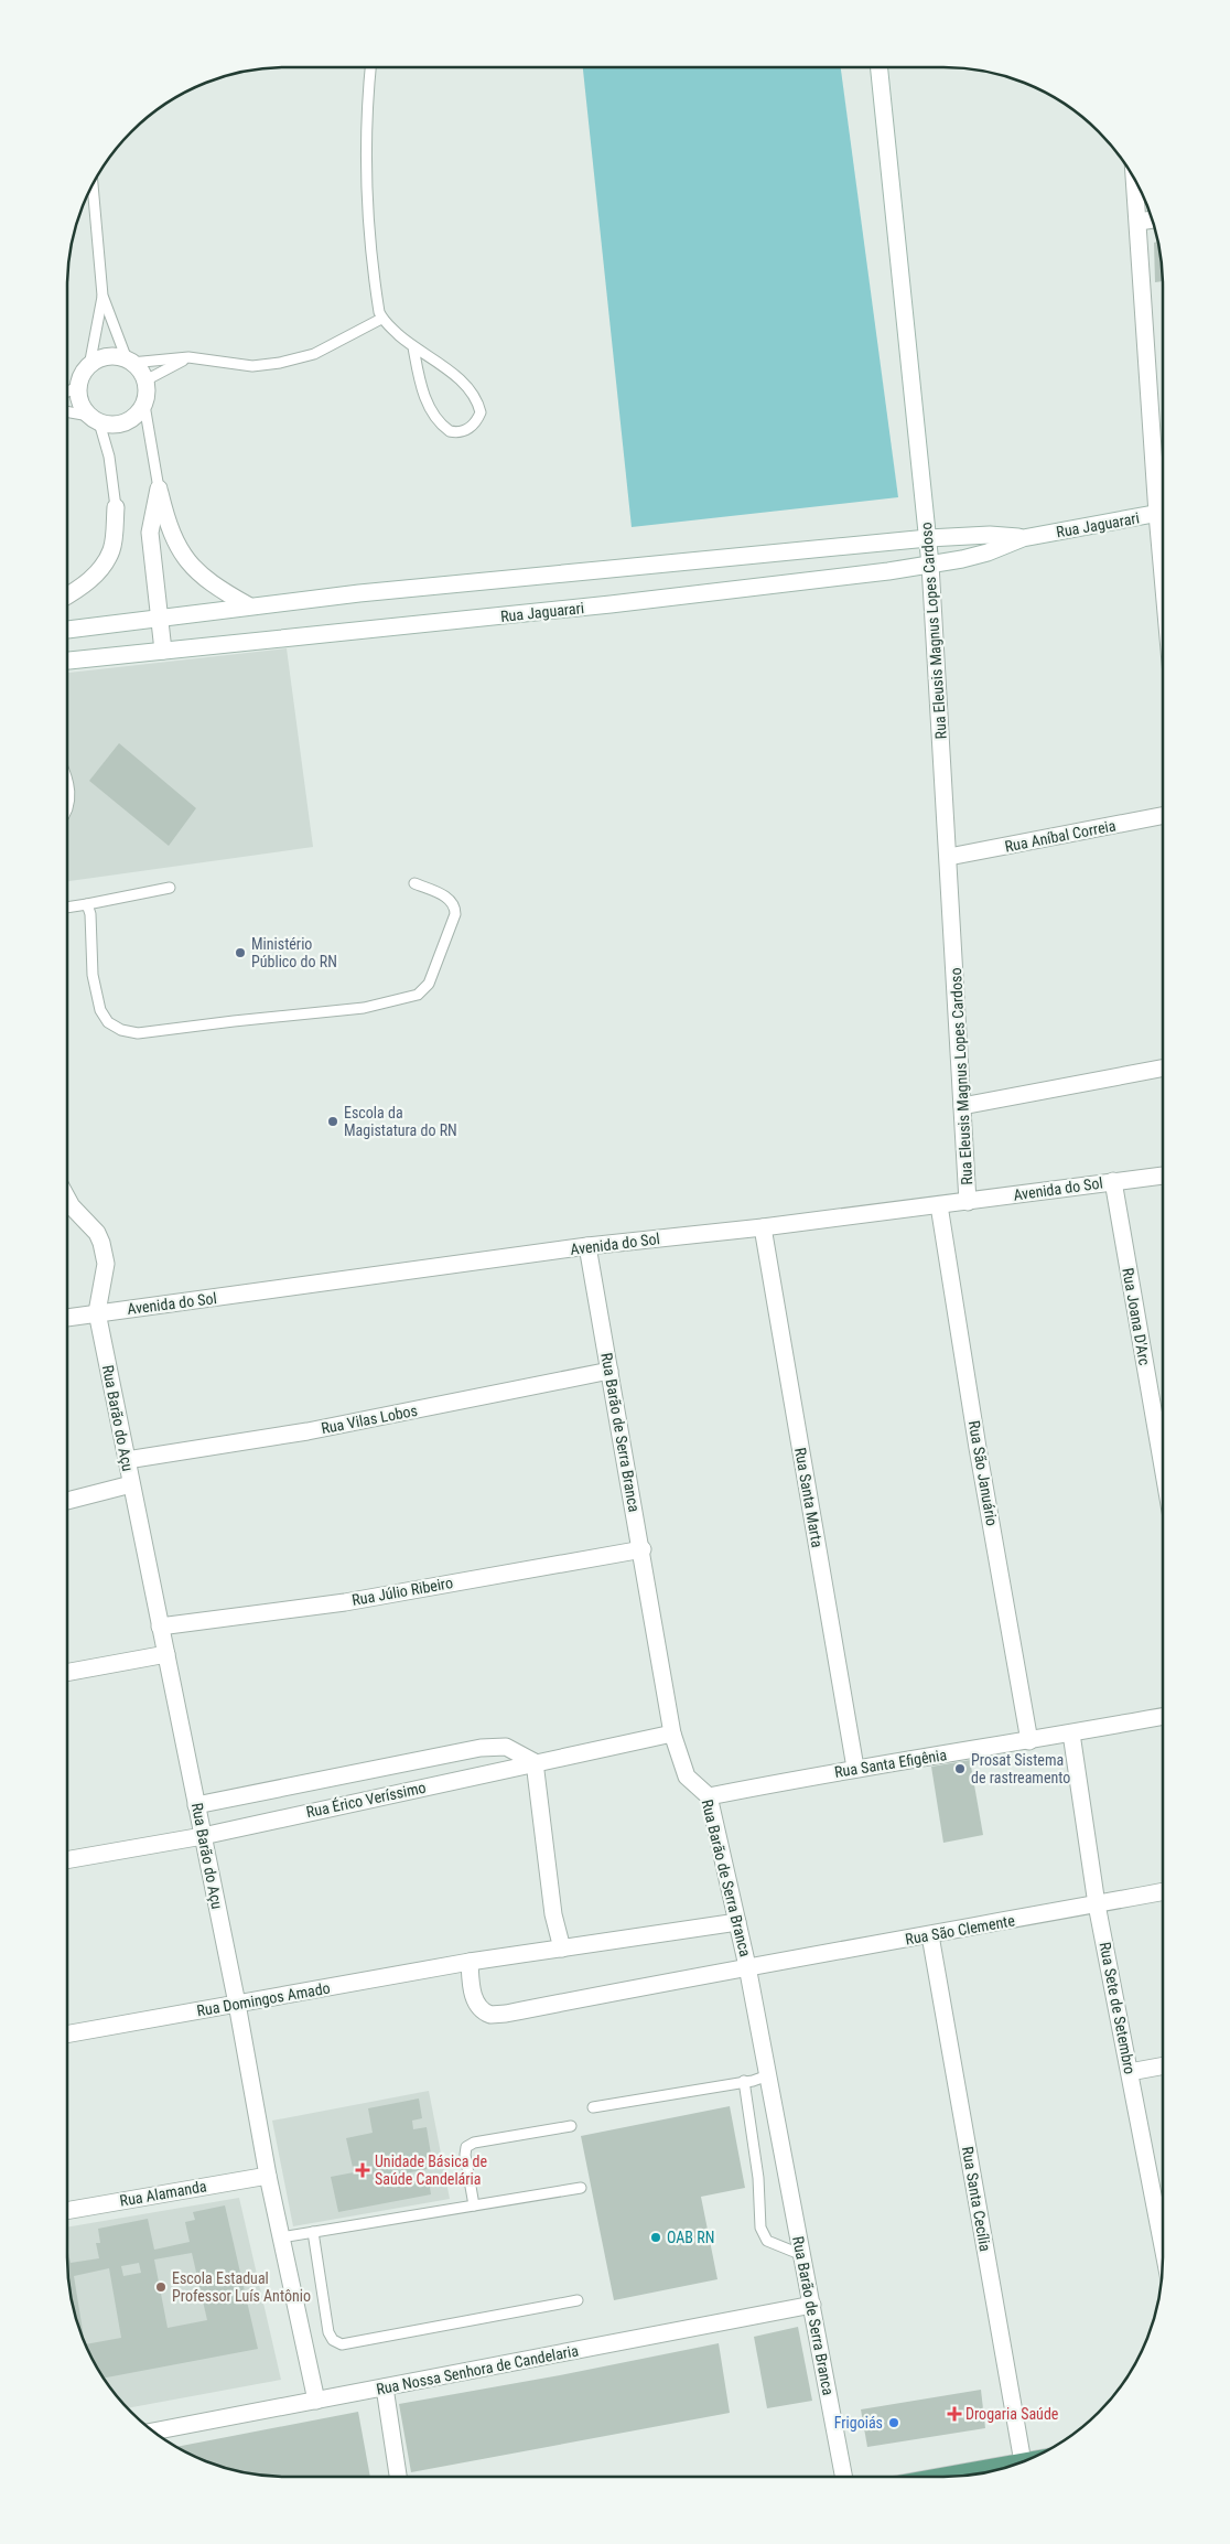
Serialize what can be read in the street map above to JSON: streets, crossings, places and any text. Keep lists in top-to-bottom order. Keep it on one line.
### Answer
{"streets":{"street":["Rua Jaguarari","Rua Eleusis Magnus Lopes Cardoso","Rua Aníbal Correia","Avenida do Sol","Rua Joana D'Arc","Rua Barão do Açu","Rua Vilas Lobos","Rua Barão de Serra Branca","Rua São Januário","Rua Santa Marta","Rua Júlio Ribeiro","Rua Santa Efigênia","Rua Érico Veríssimo","Rua São Clemente","Rua Domingos Amado","Rua Sete de Setembro","Rua Alamanda","Rua Santa Cecília","Rua Nossa Senhora de Candelaria"]},"crossings":[["Rua Jaguarari","Rua Eleusis Magnus Lopes Cardoso"],["Rua Eleusis Magnus Lopes Cardoso","Rua Aníbal Correia"],["Rua Eleusis Magnus Lopes Cardoso","Avenida do Sol"],["Avenida do Sol","Rua Joana D'Arc"],["Avenida do Sol","Rua Barão do Açu"],["Avenida do Sol","Rua Barão de Serra Branca"],["Avenida do Sol","Rua São Januário"],["Avenida do Sol","Rua Santa Marta"],["Rua Barão do Açu","Rua Vilas Lobos"],["Rua Barão do Açu","Rua Júlio Ribeiro"],["Rua Barão do Açu","Rua Érico Veríssimo"],["Rua Barão do Açu","Rua Domingos Amado"],["Rua Barão do Açu","Rua Alamanda"],["Rua Barão do Açu","Rua Nossa Senhora de Candelaria"],["Rua Vilas Lobos","Rua Barão de Serra Branca"],["Rua Barão de Serra Branca","Rua Júlio Ribeiro"],["Rua Barão de Serra Branca","Rua Santa Efigênia"],["Rua Barão de Serra Branca","Rua Érico Veríssimo"],["Rua Barão de Serra Branca","Rua São Clemente"],["Rua Barão de Serra Branca","Rua Domingos Amado"],["Rua Barão de Serra Branca","Rua Nossa Senhora de Candelaria"],["Rua São Januário","Rua Santa Efigênia"],["Rua Santa Marta","Rua Santa Efigênia"],["Rua Santa Efigênia","Rua Sete de Setembro"],["Rua São Clemente","Rua Sete de Setembro"],["Rua São Clemente","Rua Santa Cecília"]],"places":{"other":["Ministério Público do RN","Escola da Magistatura do RN","Prosat Sistema de rastreamento","OAB RN","Escola Estadual Professor Luís Antônio","Frigoiás"],"health":["Unidade Básica de Saúde Candelária","Drogaria Saúde"]}}
